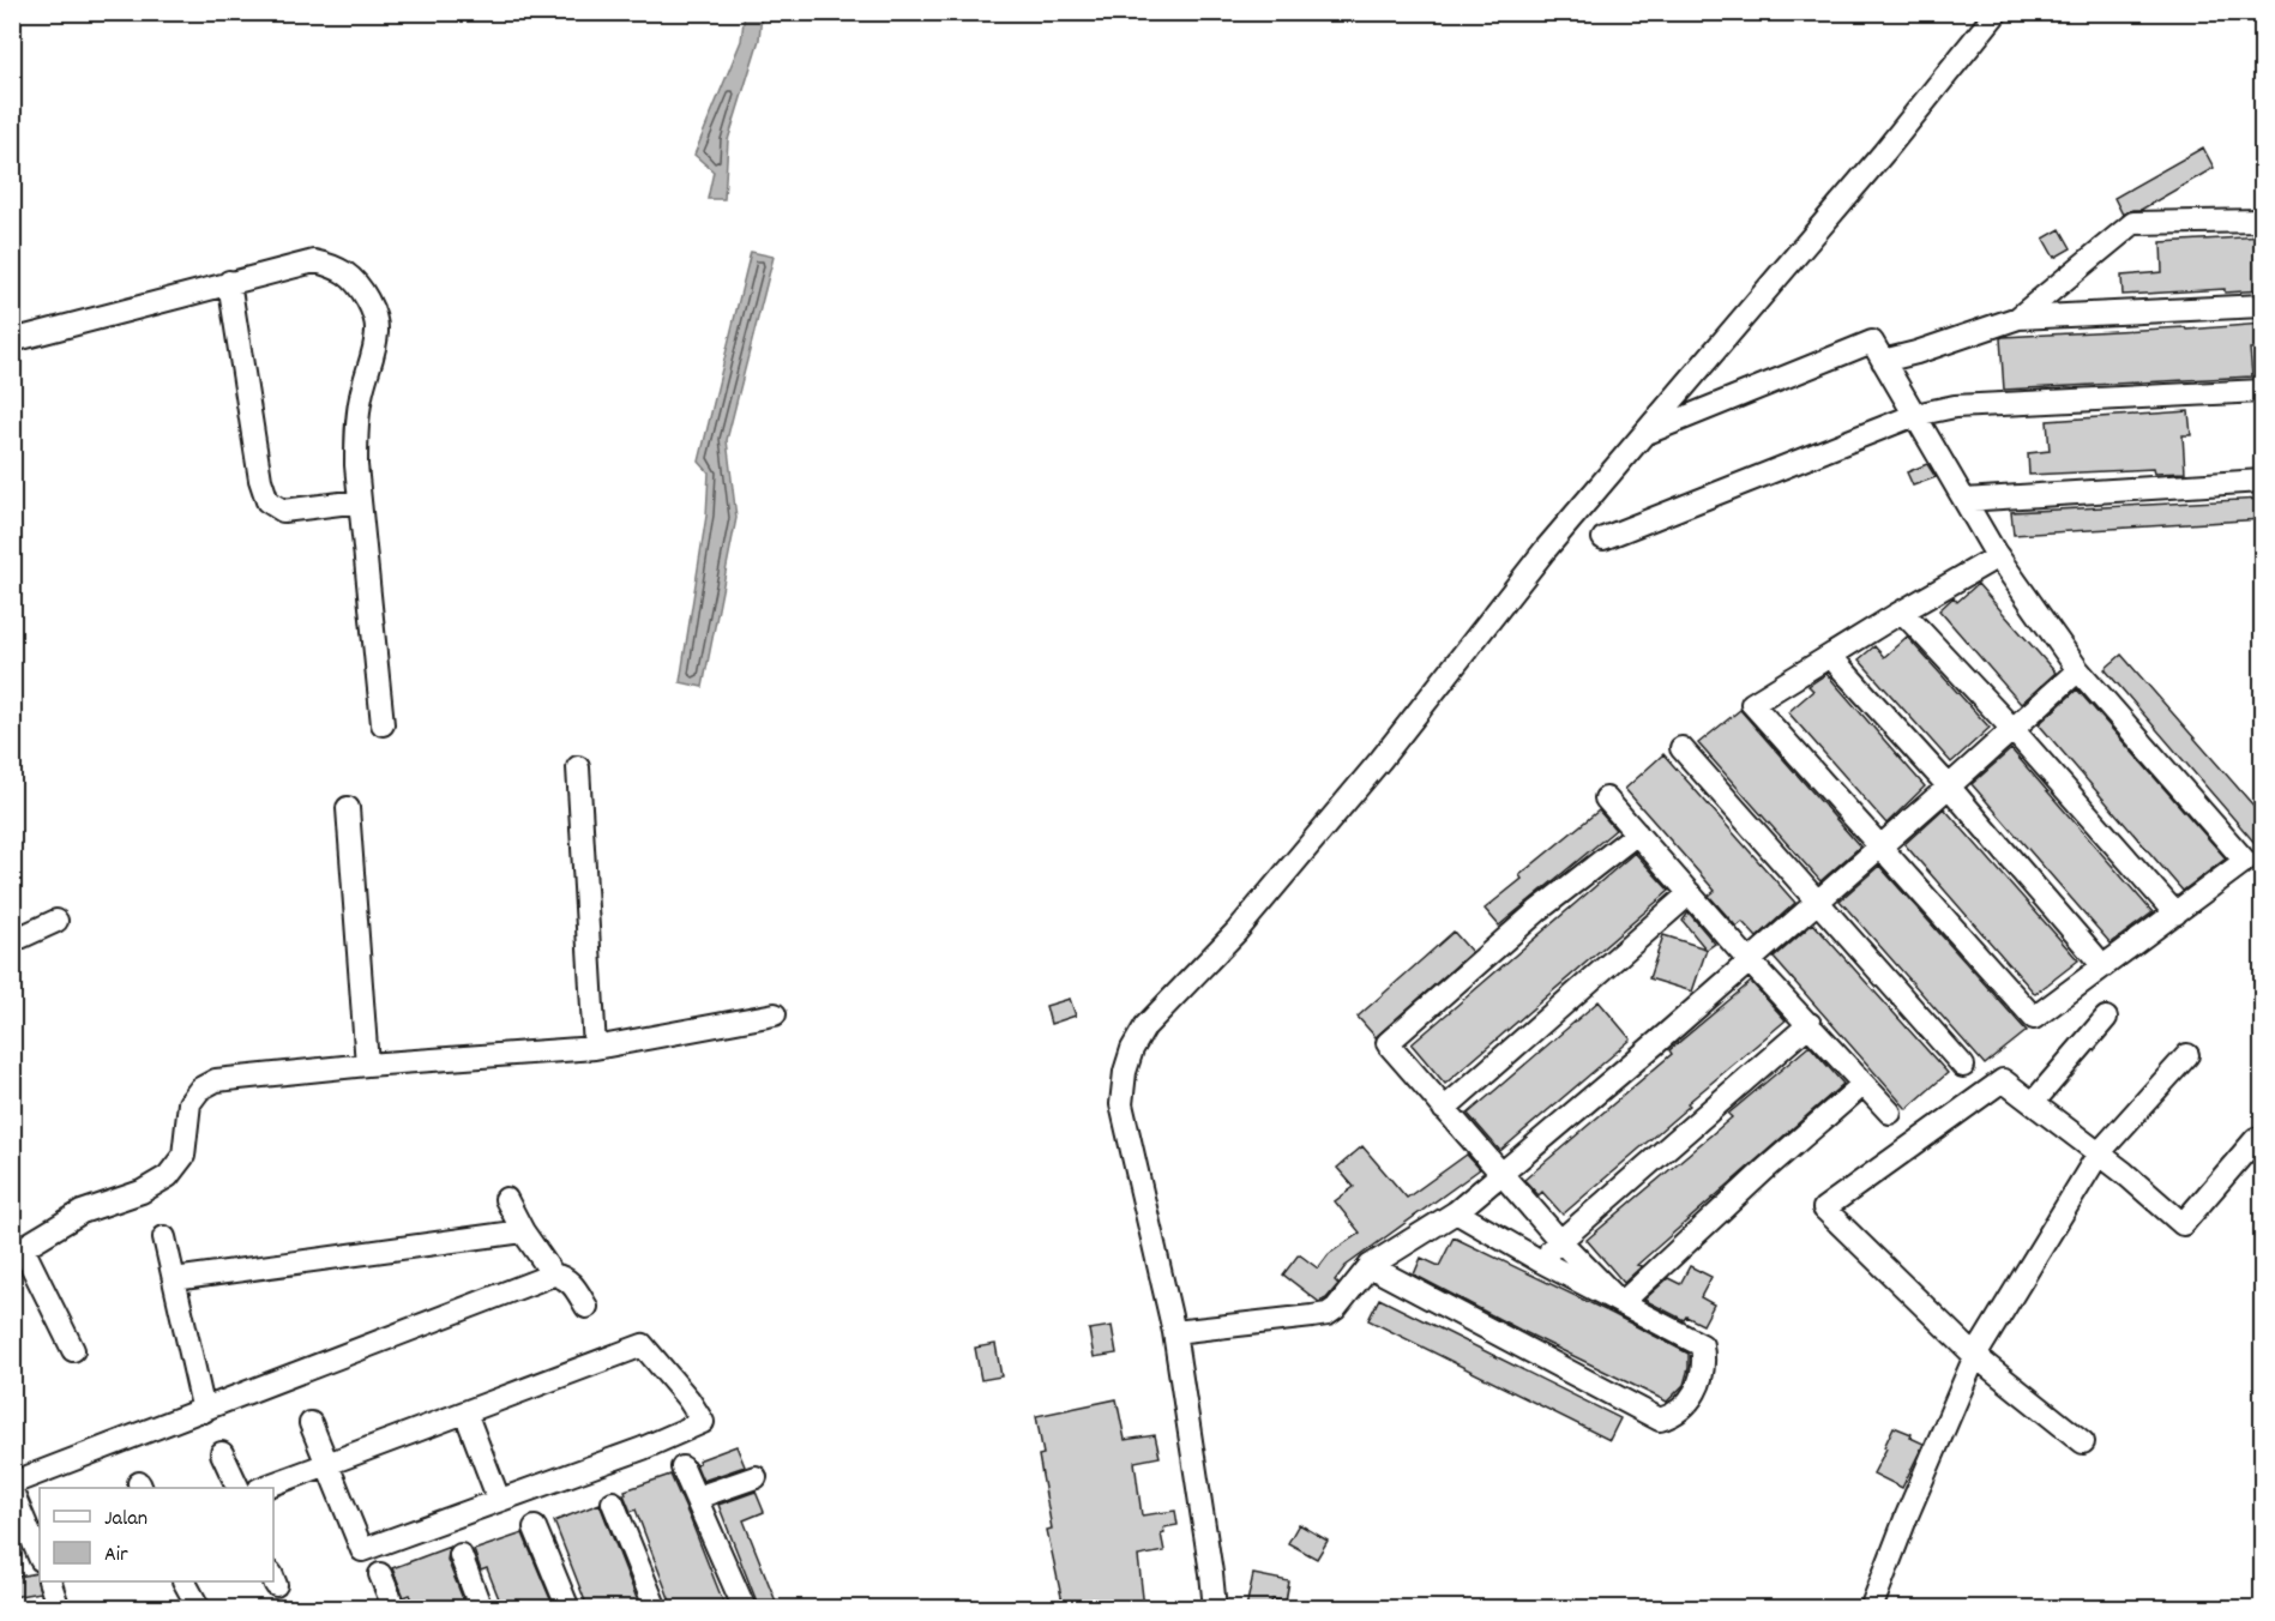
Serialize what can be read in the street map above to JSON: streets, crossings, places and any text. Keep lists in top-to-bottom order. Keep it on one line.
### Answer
{"legend":["Jalan","Air"]}
